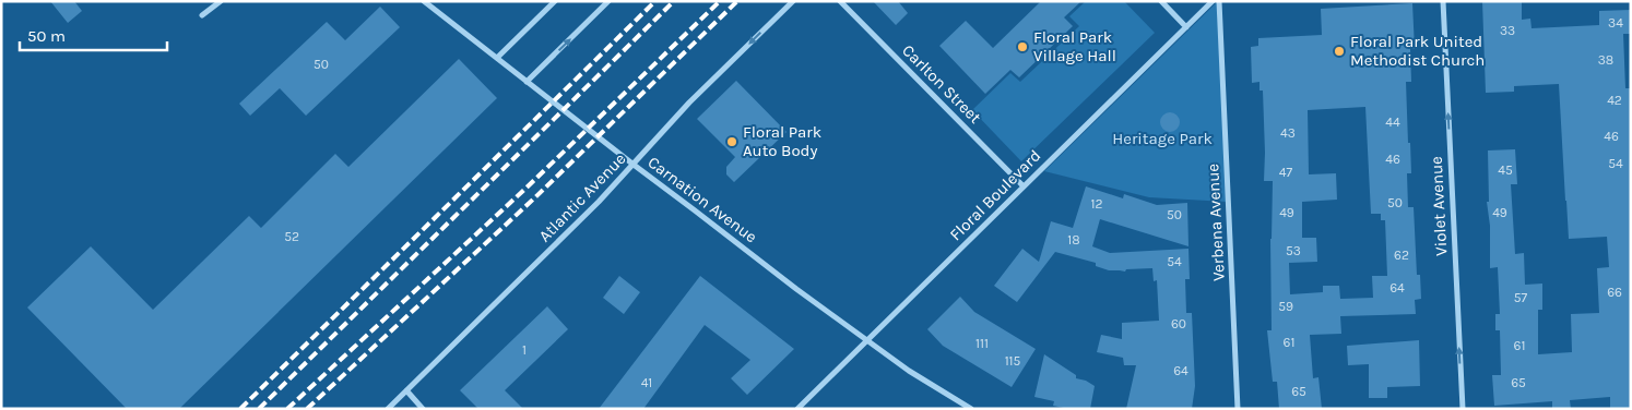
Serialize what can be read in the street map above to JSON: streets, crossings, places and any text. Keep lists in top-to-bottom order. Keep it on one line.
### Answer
{"streets":{"street":["Carlton Street","Floral Boulevard","Atlantic Avenue","Carnation Avenue","Violet Avenue","Verbena Avenue"]},"crossings":[["Carlton Street","Floral Boulevard"],["Floral Boulevard","Carnation Avenue"],["Atlantic Avenue","Carnation Avenue"]],"one_way":["Atlantic Avenue","Violet Avenue"],"parks":["Heritage Park"],"places":["Floral Park Village Hall","Floral Park United Methodist Church","Floral Park Auto Body"],"house_numbers":["34","33","38","50","42","44","43","46","46","54","45","47","50","12","49","49","50","52","18","53","62","54","64","66","57","59","60","61","111","61","1","115","64","41","65","65"],"scale_bar":"50 m"}
